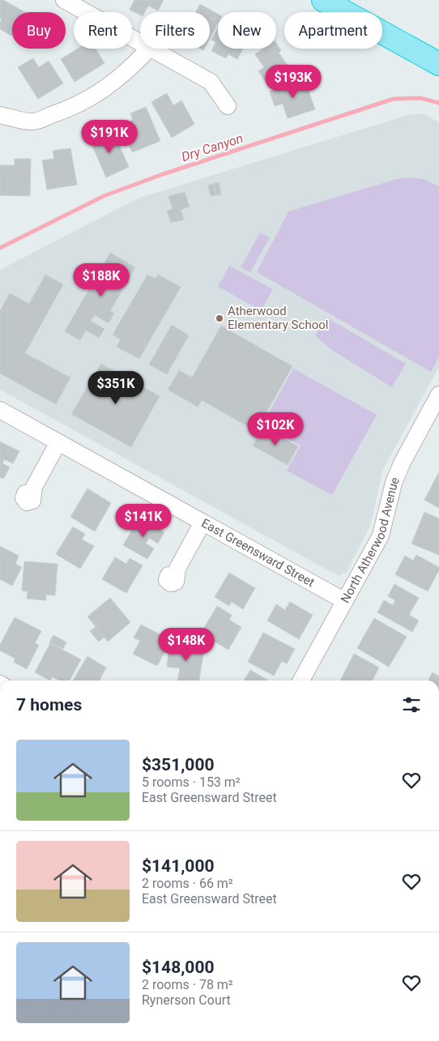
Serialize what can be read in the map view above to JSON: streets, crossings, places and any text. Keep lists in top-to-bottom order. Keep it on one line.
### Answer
{"streets":{"street":["North Atherwood Avenue","East Greensward Street"]},"crossings":[["North Atherwood Avenue","East Greensward Street"]],"water":["Dry Canyon"],"places":["Atherwood Elementary School"],"page":{"chip":["Buy","Rent","Filters","New","Apartment"],"price":["$193K","$191K","$188K","$351K","$102K","$141K","$148K"],"heading":"7 homes","list":[{"name":"$351,000","note":"5 rooms · 153 m² · East Greensward Street"},{"name":"$141,000","note":"2 rooms · 66 m² · East Greensward Street"},{"name":"$148,000","note":"2 rooms · 78 m² · Rynerson Court"}]}}
